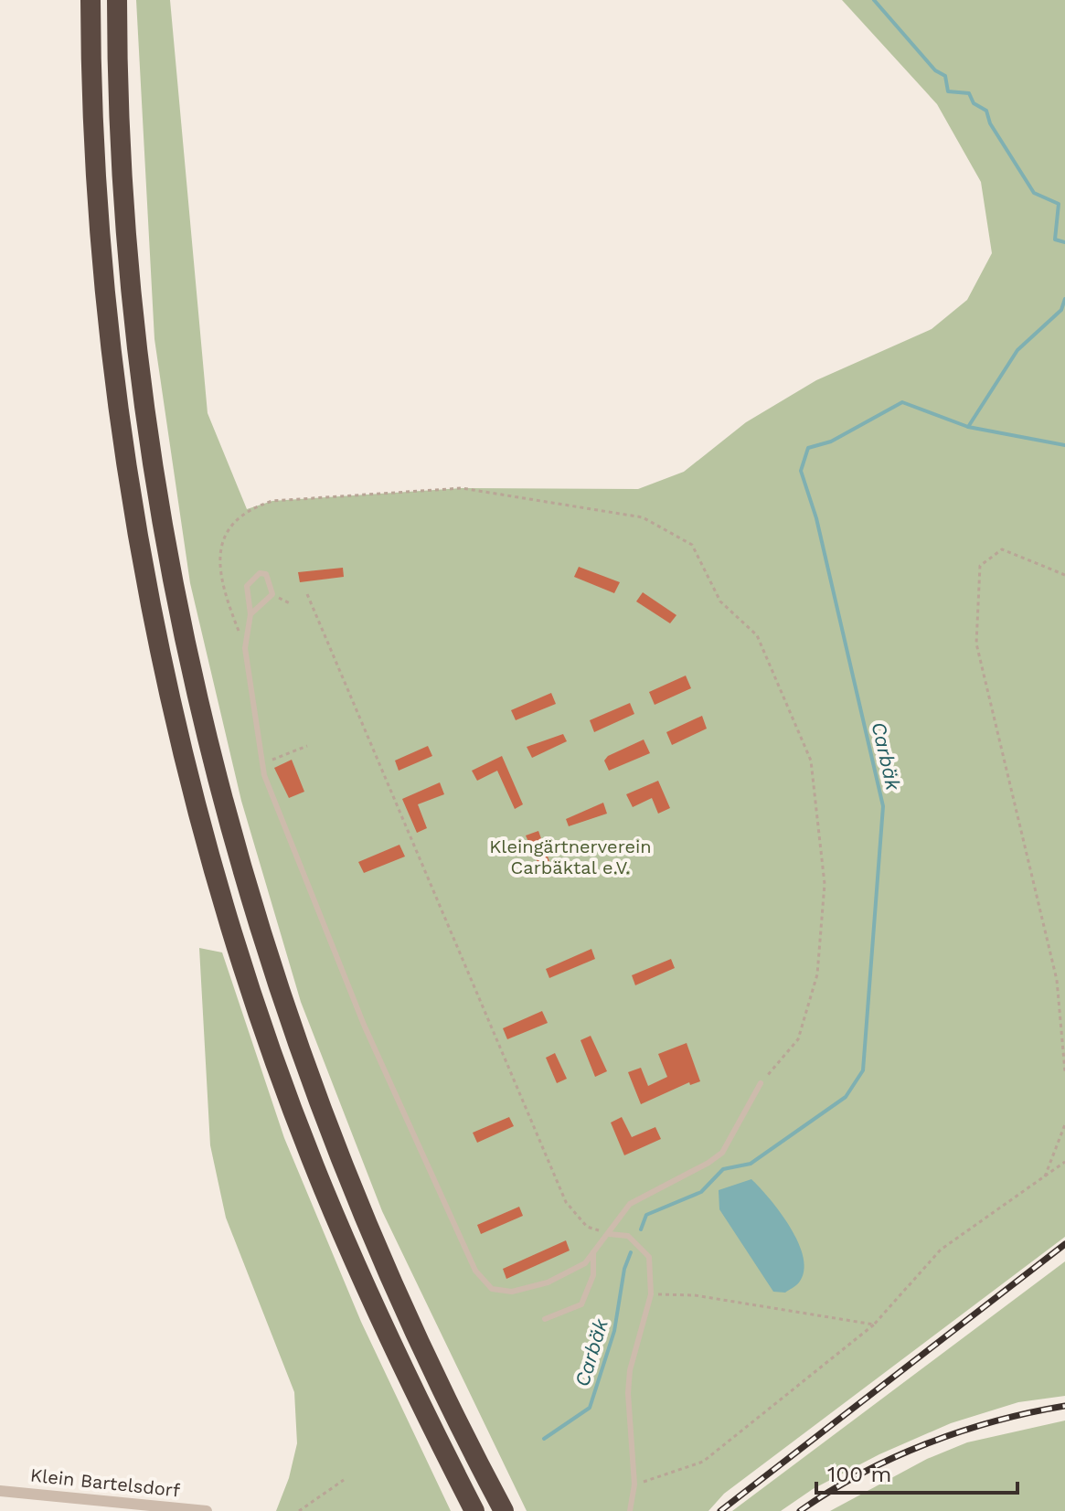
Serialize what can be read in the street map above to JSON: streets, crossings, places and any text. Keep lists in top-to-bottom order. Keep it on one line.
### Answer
{"streets":{"street":["Klein Bartelsdorf"]},"water":["Carbäk"],"parks":["Kleingärtnerverein Carbäktal e.V."],"scale_bar":"100 m"}
